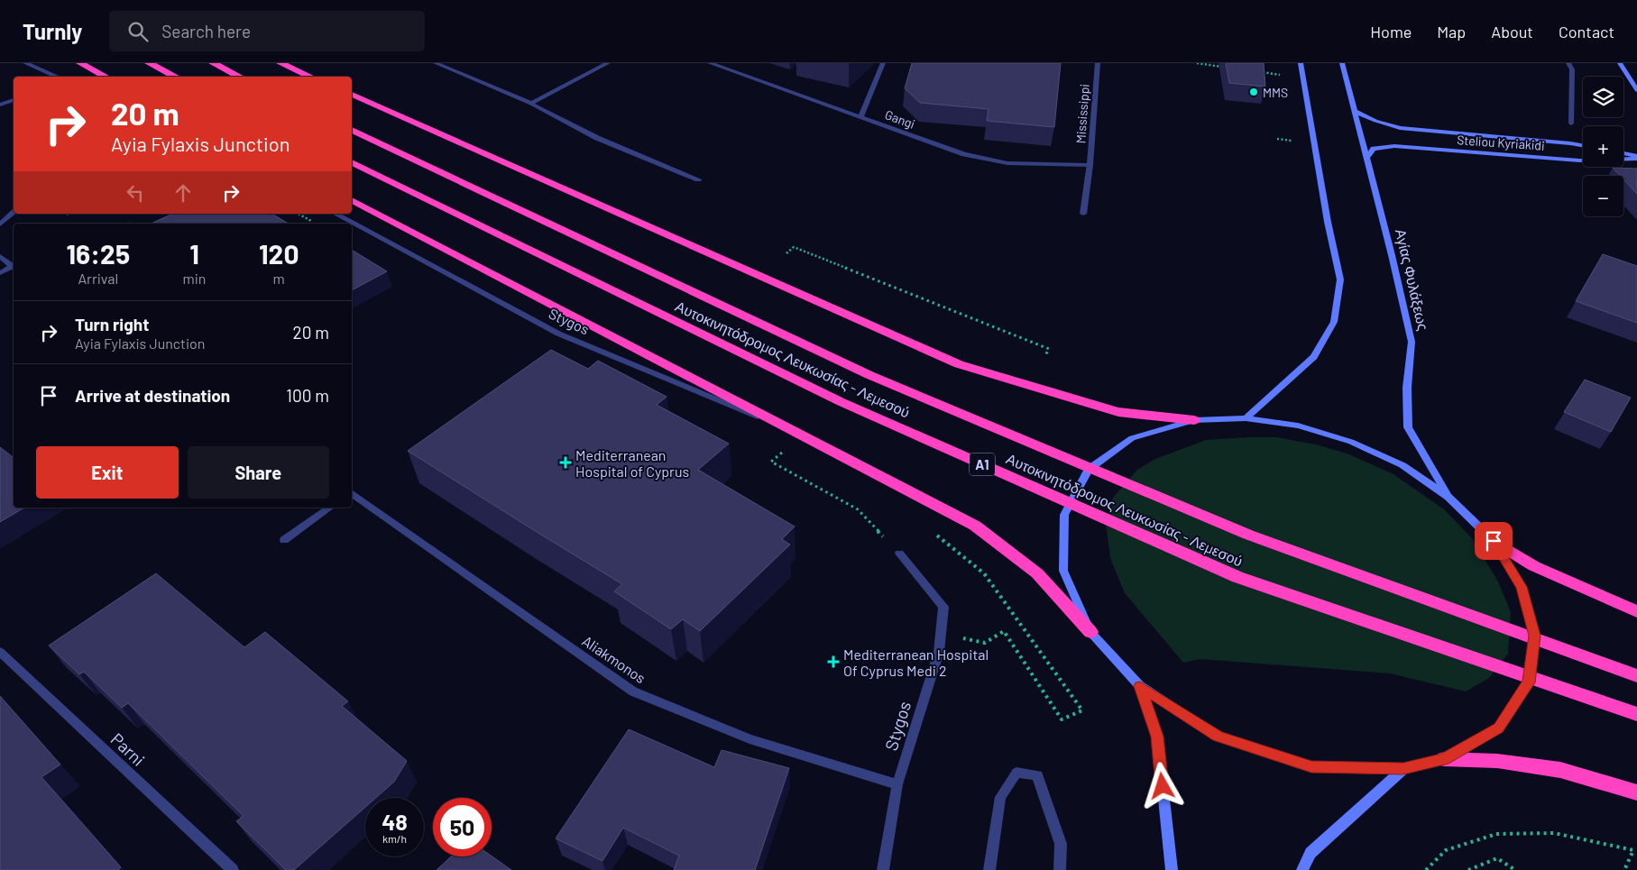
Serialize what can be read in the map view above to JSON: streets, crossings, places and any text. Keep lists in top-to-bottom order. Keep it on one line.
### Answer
{"streets":{"highway":["Αυτοκινητόδρομος Λευκωσίας - Λεμεσού","A1"],"main road":["Steliou Kyriakidi","Αγίας Φυλάξεως"],"street":["Mississippi","Gangi","Stygos","Aliakmonos","Parni"]},"crossings":[["Mississippi","Gangi"],["Steliou Kyriakidi","Αγίας Φυλάξεως"],["Stygos","Aliakmonos"]],"places":{"other":["MMS"],"health":["Mediterranean Hospital of Cyprus","Mediterranean Hospital Of Cyprus Medi 2"]},"page":{"header":"Turnly","search":"Search here","nav":["Home","Map","About","Contact"],"map_buttons":["+","−"],"turn":["20 m","Ayia Fylaxis Junction"],"eta":["16:25","Arrival","1","min","120","m"],"list":[{"name":"Turn right","note":"Ayia Fylaxis Junction","value":"20 m"},{"name":"Arrive at destination","value":"100 m"}],"buttons":["Exit","Share"],"speed":"48 km/h","limit":"50"}}
